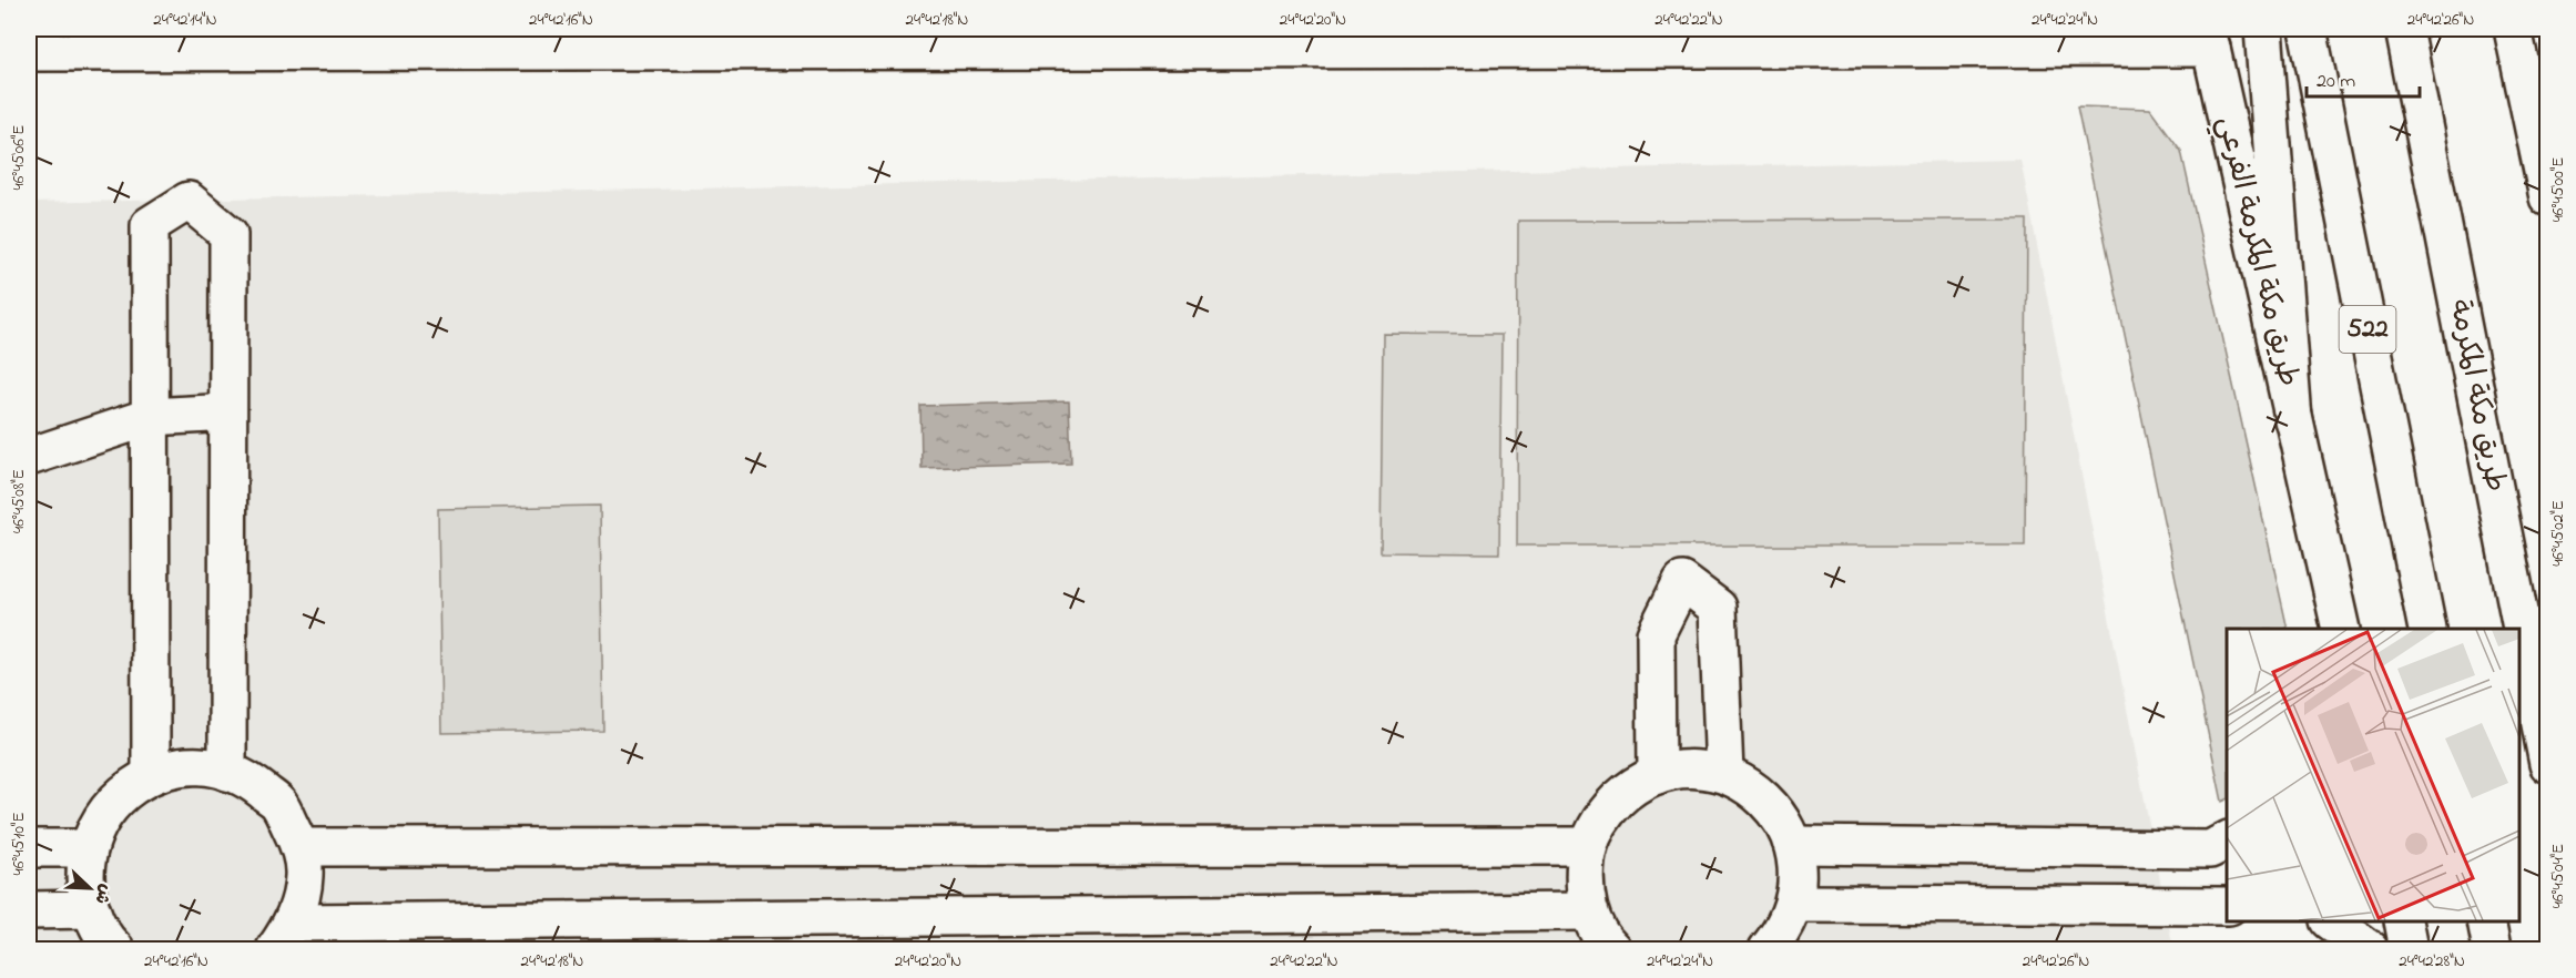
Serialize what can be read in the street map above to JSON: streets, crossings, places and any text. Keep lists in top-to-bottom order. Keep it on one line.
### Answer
{"streets":{"main road":["طريق مكة المكرمة الفرعي","522","طريق مكة المكرمة"]},"scale_bar":"20 m","north":"bottom right","coordinates":["24°42'14\"N","24°42'16\"N","24°42'18\"N","24°42'20\"N","24°42'22\"N","24°42'24\"N","24°42'26\"N","46°45'06\"E","46°45'00\"E","46°45'08\"E","46°45'02\"E","46°45'10\"E","46°45'04\"E","24°42'28\"N"]}
